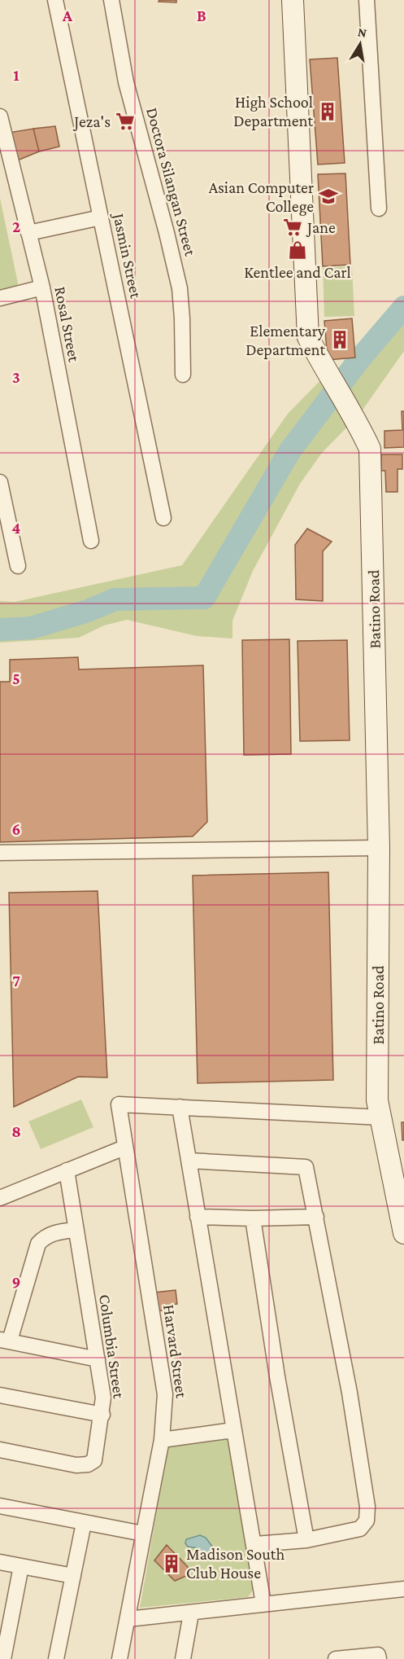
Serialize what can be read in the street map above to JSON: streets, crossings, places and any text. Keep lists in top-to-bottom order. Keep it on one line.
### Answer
{"streets":{"main road":["Batino Road"],"street":["Doctora Silangan Street","Jasmin Street","Rosal Street","Columbia Street","Harvard Street"]},"places":{"building":["High School Department","Elementary Department","Madison South Club House"],"supermarket":["Jeza's","Jane"],"school or university":["Asian Computer College"],"shop":["Kentlee and Carl"]},"north":"top","grid":{"columns":["A","B"],"rows":["1","2","3","4","5","6","7","8","9"]}}
